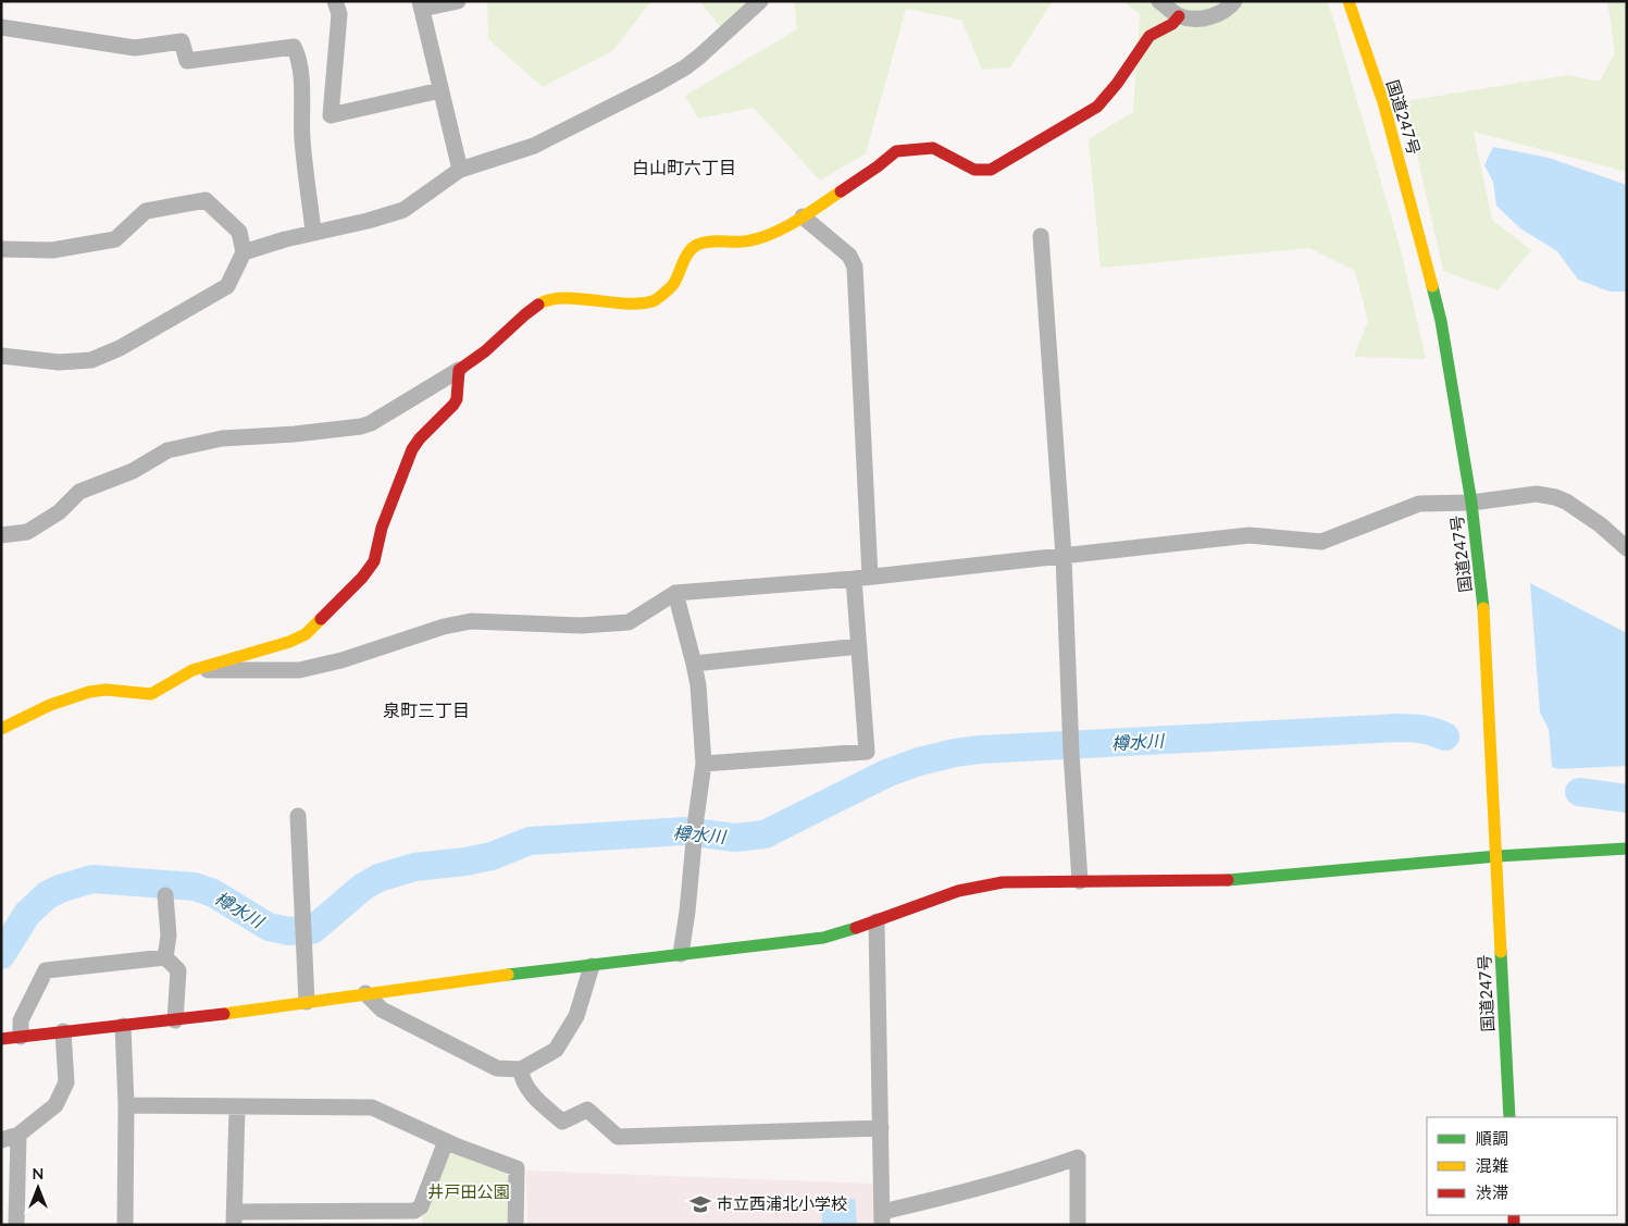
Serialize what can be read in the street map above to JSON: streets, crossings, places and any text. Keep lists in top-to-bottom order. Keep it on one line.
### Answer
{"streets":{"main road":["国道247号"]},"districts":["白山町六丁目","泉町三丁目"],"water":["樽水川"],"parks":["井戸田公園"],"places":{"school or university":["市立西浦北小学校"]},"legend":["順調","混雑","渋滞"],"north":"top"}
